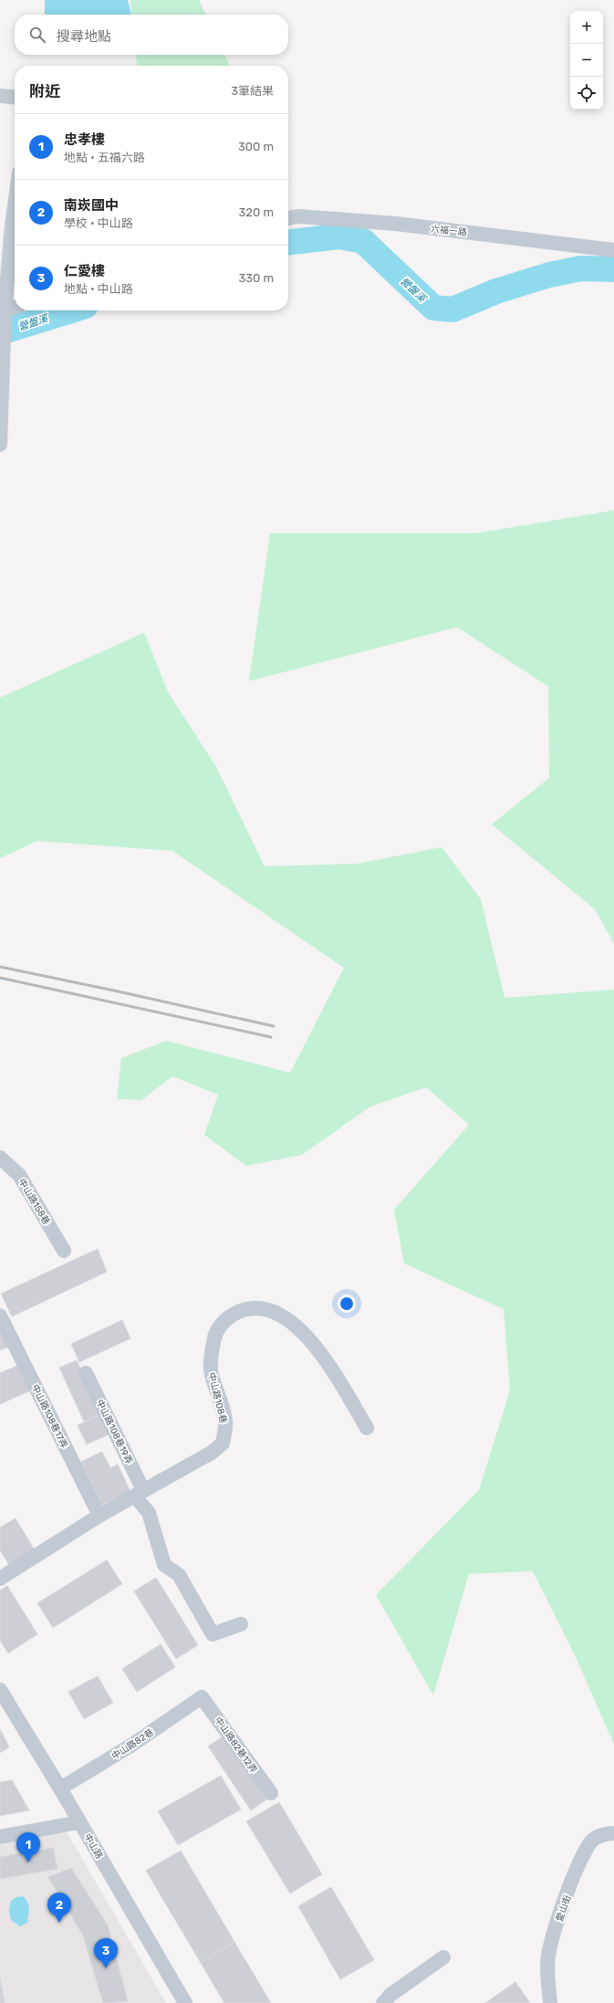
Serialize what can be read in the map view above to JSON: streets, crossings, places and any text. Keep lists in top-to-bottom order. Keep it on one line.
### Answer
{"streets":{"street":["六福一路","中山路158巷","中山路108巷","中山路108巷17弄","中山路108巷19弄","中山路82巷","中山路82巷12弄","中山路","愛山街"]},"crossings":[["中山路108巷","中山路108巷17弄"],["中山路108巷","中山路108巷19弄"],["中山路82巷","中山路82巷12弄"],["中山路82巷","中山路"]],"water":["營盤溪"],"page":{"map_buttons":["+","−"],"search":"搜尋地點","heading":["附近","3筆結果"],"list":[{"mark":"1","name":"忠孝樓","note":"地點 · 五福六路","value":"300 m"},{"mark":"2","name":"南崁國中","note":"學校 · 中山路","value":"320 m"},{"mark":"3","name":"仁愛樓","note":"地點 · 中山路","value":"330 m"}],"pins":["1","2","3"]}}
